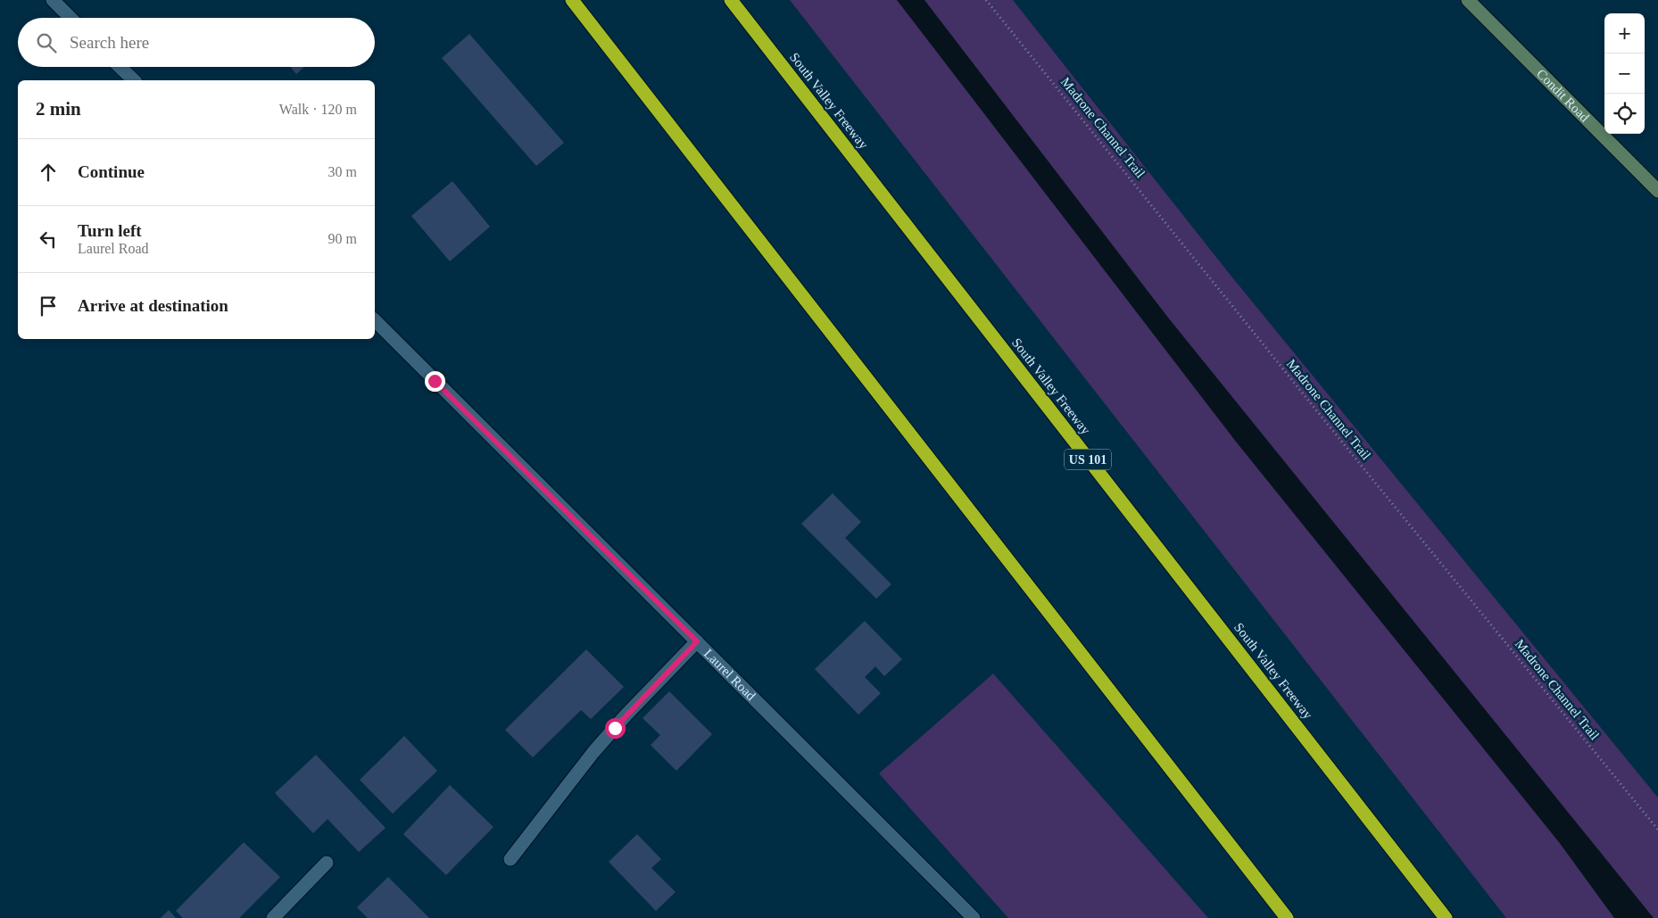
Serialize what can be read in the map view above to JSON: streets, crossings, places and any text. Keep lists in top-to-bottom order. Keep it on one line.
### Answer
{"streets":{"highway":["South Valley Freeway","US 101"],"street":["Condit Road","Laurel Road"],"path":["Madrone Channel Trail"]},"page":{"map_buttons":["+","−"],"search":"Search here","heading":["2 min","Walk · 120 m"],"list":[["Continue","30 m"],["Turn left","Laurel Road","90 m"],"Arrive at destination"]}}
